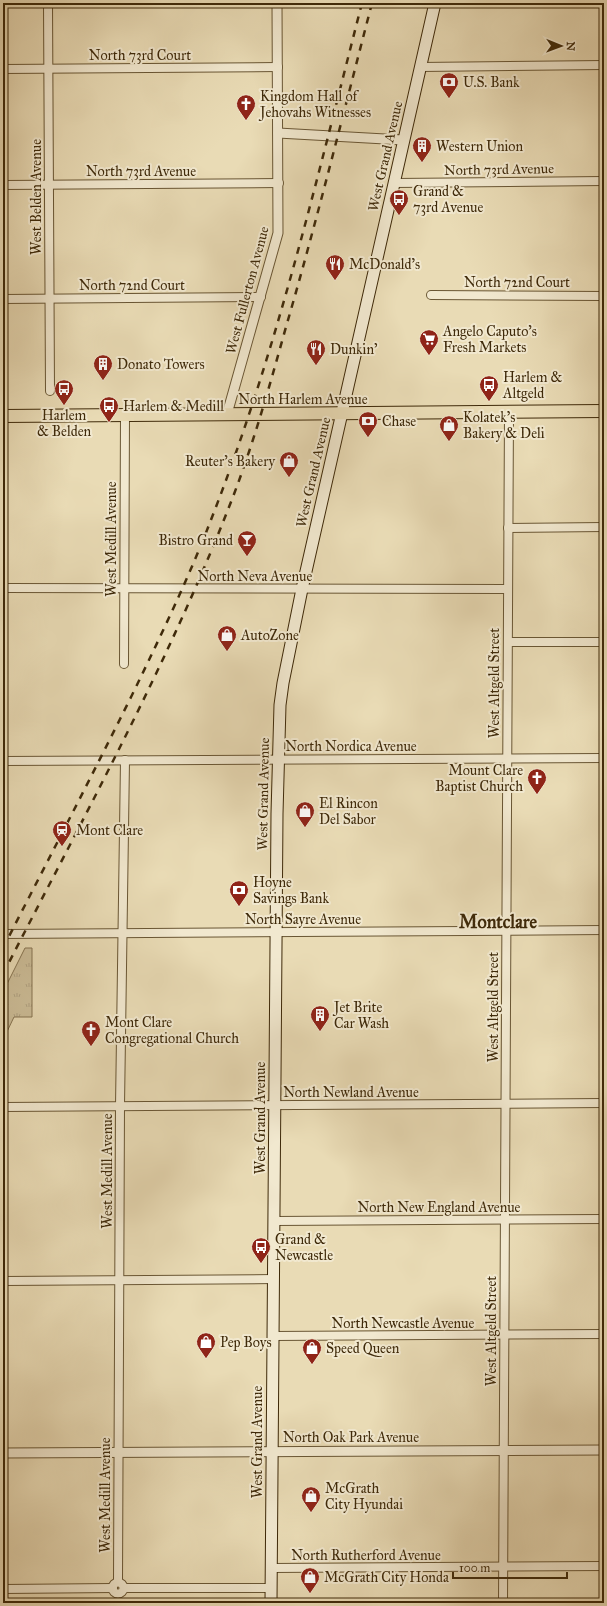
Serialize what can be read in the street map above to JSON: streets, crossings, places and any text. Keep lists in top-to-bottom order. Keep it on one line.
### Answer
{"streets":{"main road":["West Grand Avenue","North Harlem Avenue"],"street":["North 73rd Court","North 73rd Avenue","West Belden Avenue","North 72nd Court","West Fullerton Avenue","West Medill Avenue","North Neva Avenue","West Altgeld Street","North Nordica Avenue","North Sayre Avenue","North Newland Avenue","North New England Avenue","North Newcastle Avenue","North Oak Park Avenue","North Rutherford Avenue"]},"crossings":[["North 73rd Court","West Belden Avenue"],["North 73rd Court","West Fullerton Avenue"],["West Grand Avenue","North 73rd Avenue"],["West Grand Avenue","North Harlem Avenue"],["West Grand Avenue","North Neva Avenue"],["West Grand Avenue","North Nordica Avenue"],["West Grand Avenue","North Sayre Avenue"],["West Grand Avenue","North Newland Avenue"],["West Grand Avenue","North New England Avenue"],["West Grand Avenue","North Newcastle Avenue"],["West Grand Avenue","North Oak Park Avenue"],["West Grand Avenue","North Rutherford Avenue"],["North 73rd Avenue","West Belden Avenue"],["North 73rd Avenue","West Fullerton Avenue"],["West Belden Avenue","North 72nd Court"],["North 72nd Court","West Fullerton Avenue"],["West Fullerton Avenue","North Harlem Avenue"],["North Harlem Avenue","West Medill Avenue"],["North Harlem Avenue","West Altgeld Street"],["West Medill Avenue","North Neva Avenue"],["West Medill Avenue","North Nordica Avenue"],["West Medill Avenue","North Sayre Avenue"],["West Medill Avenue","North Newland Avenue"],["West Medill Avenue","North Oak Park Avenue"],["North Neva Avenue","West Altgeld Street"],["West Altgeld Street","North Nordica Avenue"],["West Altgeld Street","North Sayre Avenue"],["West Altgeld Street","North Newland Avenue"],["West Altgeld Street","North New England Avenue"],["West Altgeld Street","North Newcastle Avenue"],["West Altgeld Street","North Oak Park Avenue"],["West Altgeld Street","North Rutherford Avenue"]],"districts":["Montclare"],"places":{"bank":["U.S. Bank","Chase","Hoyne Savings Bank"],"church":["Kingdom Hall of Jehovahs Witnesses","Mount Clare Baptist Church","Mont Clare Congregational Church"],"building":["Western Union","Donato Towers","Jet Brite Car Wash"],"bus stop":["Grand & 73rd Avenue","Harlem & Altgeld","Harlem & Belden","Harlem & Medill","Grand & Newcastle"],"restaurant":["McDonald's","Dunkin'"],"supermarket":["Angelo Caputo's Fresh Markets"],"shop":["Kolatek’s Bakery & Deli","Reuter’s Bakery","AutoZone","El Rincon Del Sabor","Pep Boys","Speed Queen","McGrath City Hyundai","McGrath City Honda"],"bar":["Bistro Grand"],"station":["Mont Clare"]},"scale_bar":"100 m","north":"right"}
